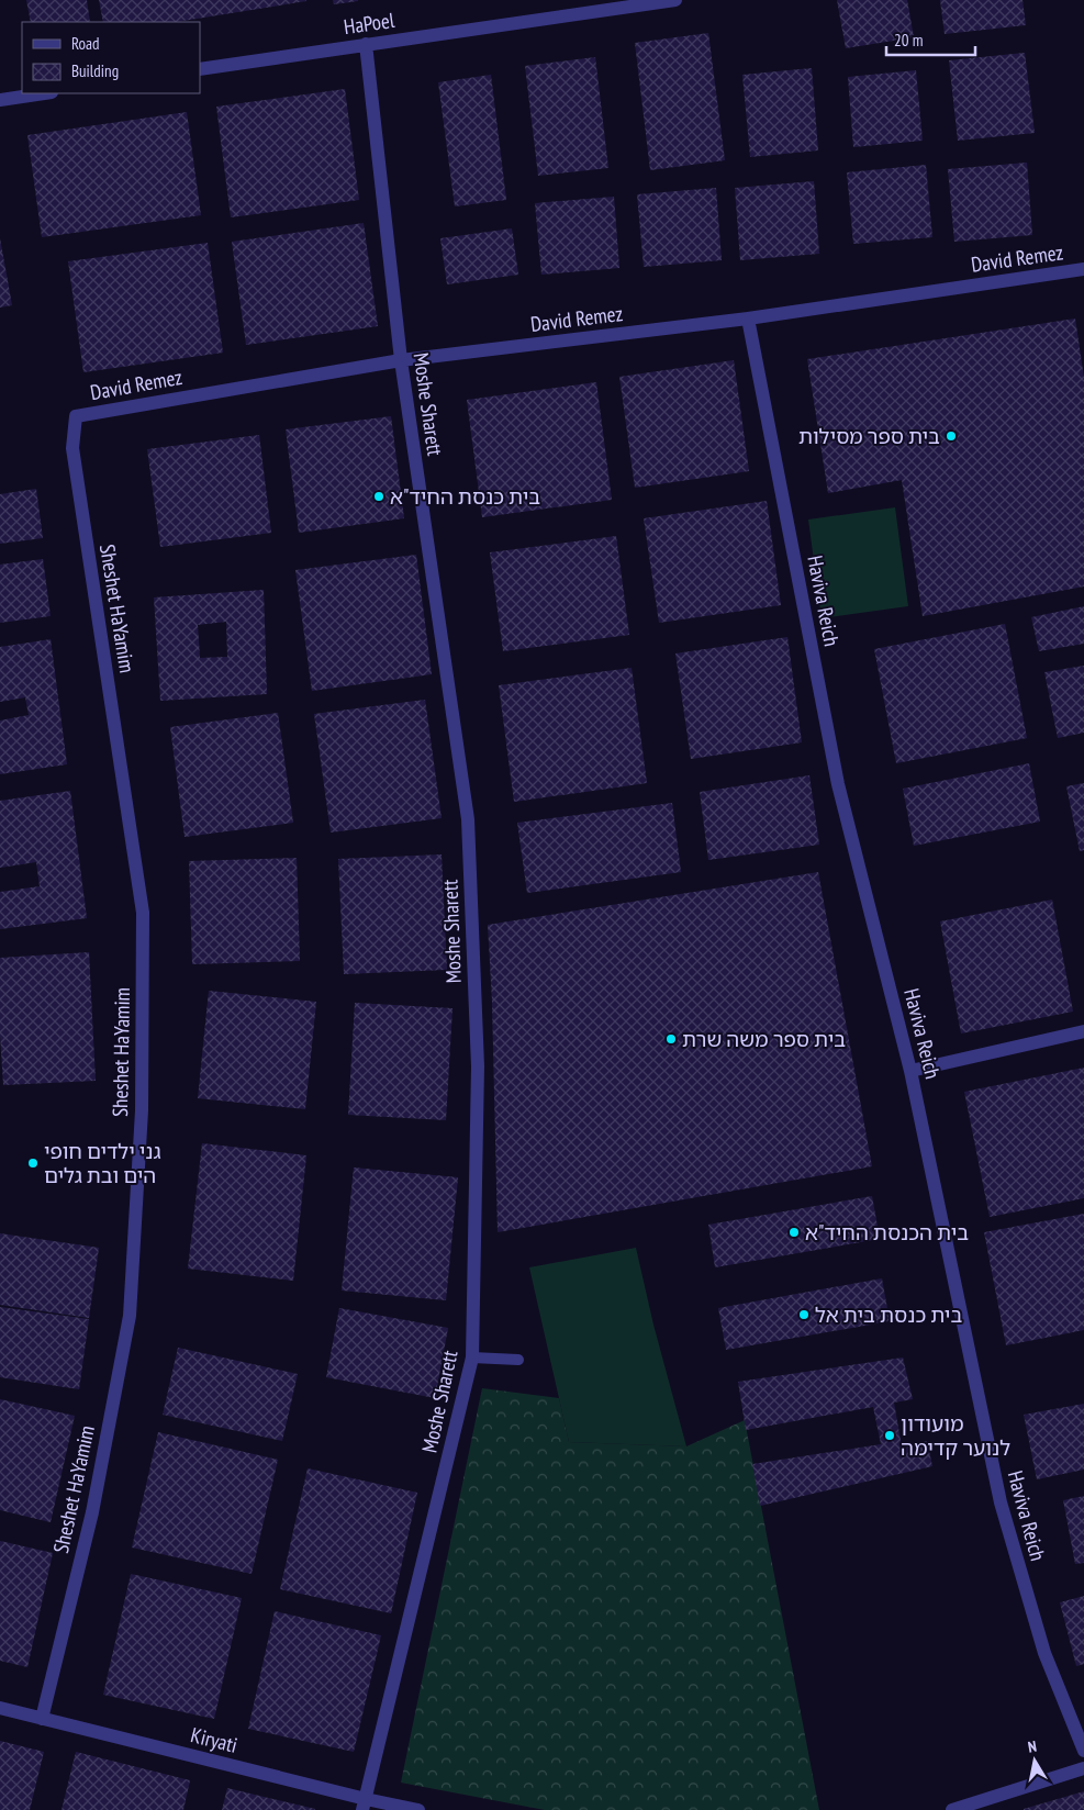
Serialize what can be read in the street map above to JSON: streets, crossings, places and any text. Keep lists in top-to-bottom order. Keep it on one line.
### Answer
{"streets":{"street":["HaPoel","David Remez","Moshe Sharett","Haviva Reich","Sheshet HaYamim","Kiryati"]},"crossings":[["HaPoel","Moshe Sharett"],["David Remez","Moshe Sharett"],["David Remez","Haviva Reich"],["David Remez","Sheshet HaYamim"],["Moshe Sharett","Kiryati"],["Sheshet HaYamim","Kiryati"]],"places":["בית ספר מסילות","בית כנסת החיד\"א","בית ספר משה שרת","גני ילדים חופי הים ובת גלים","בית הכנסת החיד\"א","בית כנסת בית אל","מועודון לנוער קדימה"],"legend":["Road","Building"],"scale_bar":"20 m","north":"top"}
